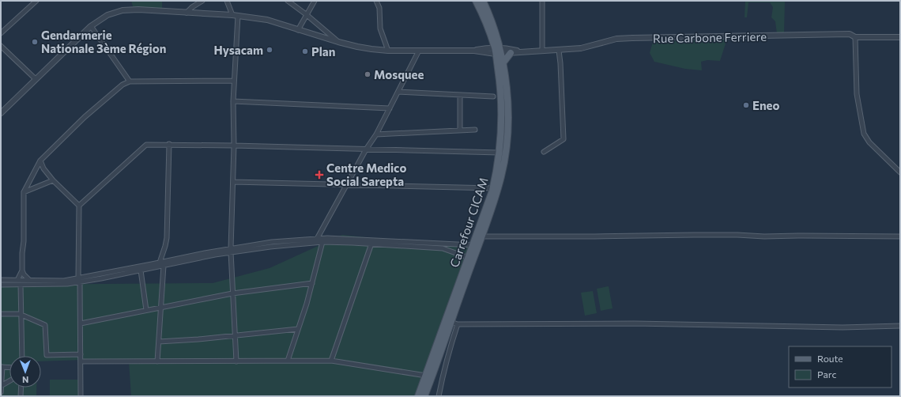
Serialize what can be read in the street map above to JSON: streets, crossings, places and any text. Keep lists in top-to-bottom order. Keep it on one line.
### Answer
{"streets":{"main road":["Carrefour CICAM"],"street":["Rue Carbone Ferriere"]},"crossings":[["Rue Carbone Ferriere","Carrefour CICAM"]],"places":{"other":["Gendarmerie Nationale 3ème Région","Hysacam","Plan","Mosquee","Eneo"],"health":["Centre Medico Social Sarepta"]},"legend":["Route","Parc"],"north":"bottom"}
